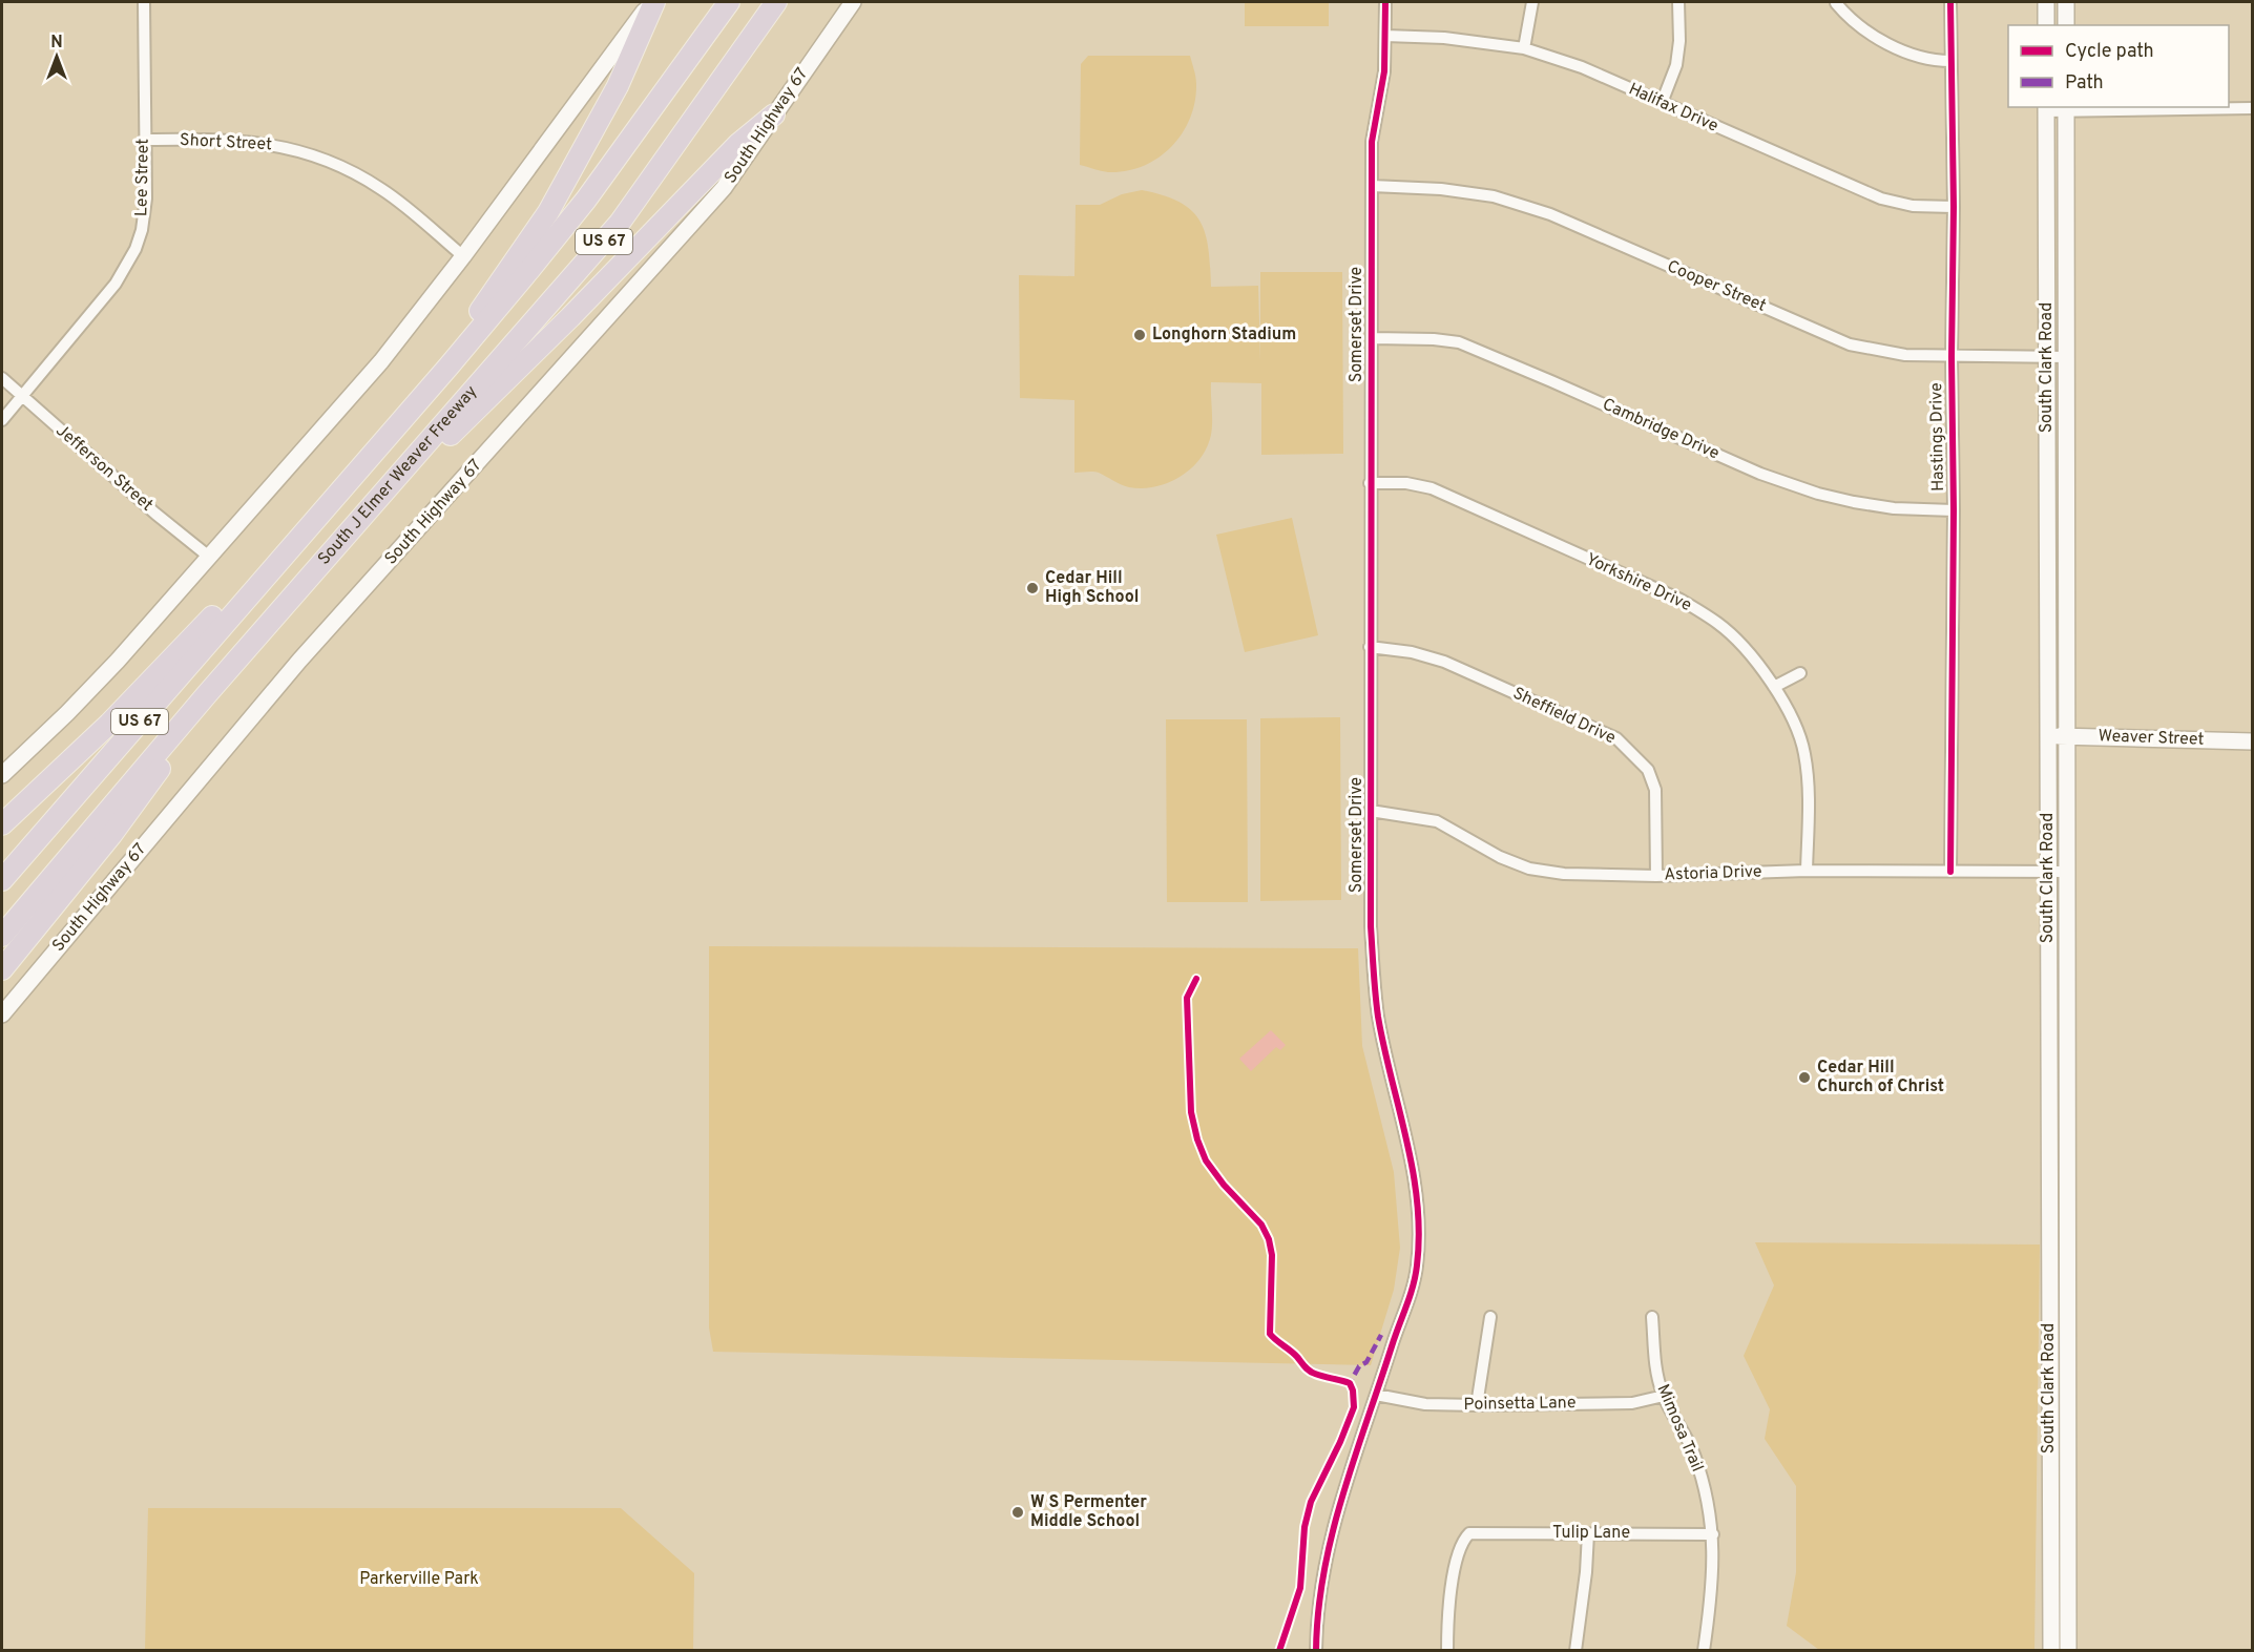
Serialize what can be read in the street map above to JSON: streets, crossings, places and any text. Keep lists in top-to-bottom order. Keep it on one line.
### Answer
{"streets":{"highway":["US 67","South J Elmer Weaver Freeway"],"main road":["South Highway 67","South Clark Road","Weaver Street"],"street":["Halifax Drive","Short Street","Lee Street","Cooper Street","Somerset Drive","Cambridge Drive","Hastings Drive","Jefferson Street","Yorkshire Drive","Sheffield Drive","Astoria Drive","Poinsetta Lane","Mimosa Trail","Tulip Lane"]},"crossings":[["Halifax Drive","Somerset Drive"],["Halifax Drive","Hastings Drive"],["Short Street","Lee Street"],["Lee Street","Jefferson Street"],["Cooper Street","Somerset Drive"],["Cooper Street","South Clark Road"],["Cooper Street","Hastings Drive"],["Somerset Drive","Cambridge Drive"],["Somerset Drive","Yorkshire Drive"],["Somerset Drive","Sheffield Drive"],["Somerset Drive","Astoria Drive"],["Somerset Drive","Poinsetta Lane"],["South Clark Road","Weaver Street"],["South Clark Road","Astoria Drive"],["Cambridge Drive","Hastings Drive"],["Hastings Drive","Astoria Drive"],["Yorkshire Drive","Astoria Drive"],["Sheffield Drive","Astoria Drive"],["Poinsetta Lane","Mimosa Trail"],["Mimosa Trail","Tulip Lane"]],"parks":["Parkerville Park"],"places":["Longhorn Stadium","Cedar Hill High School","Cedar Hill Church of Christ","W S Permenter Middle School"],"legend":["Cycle path","Path"],"north":"top"}
